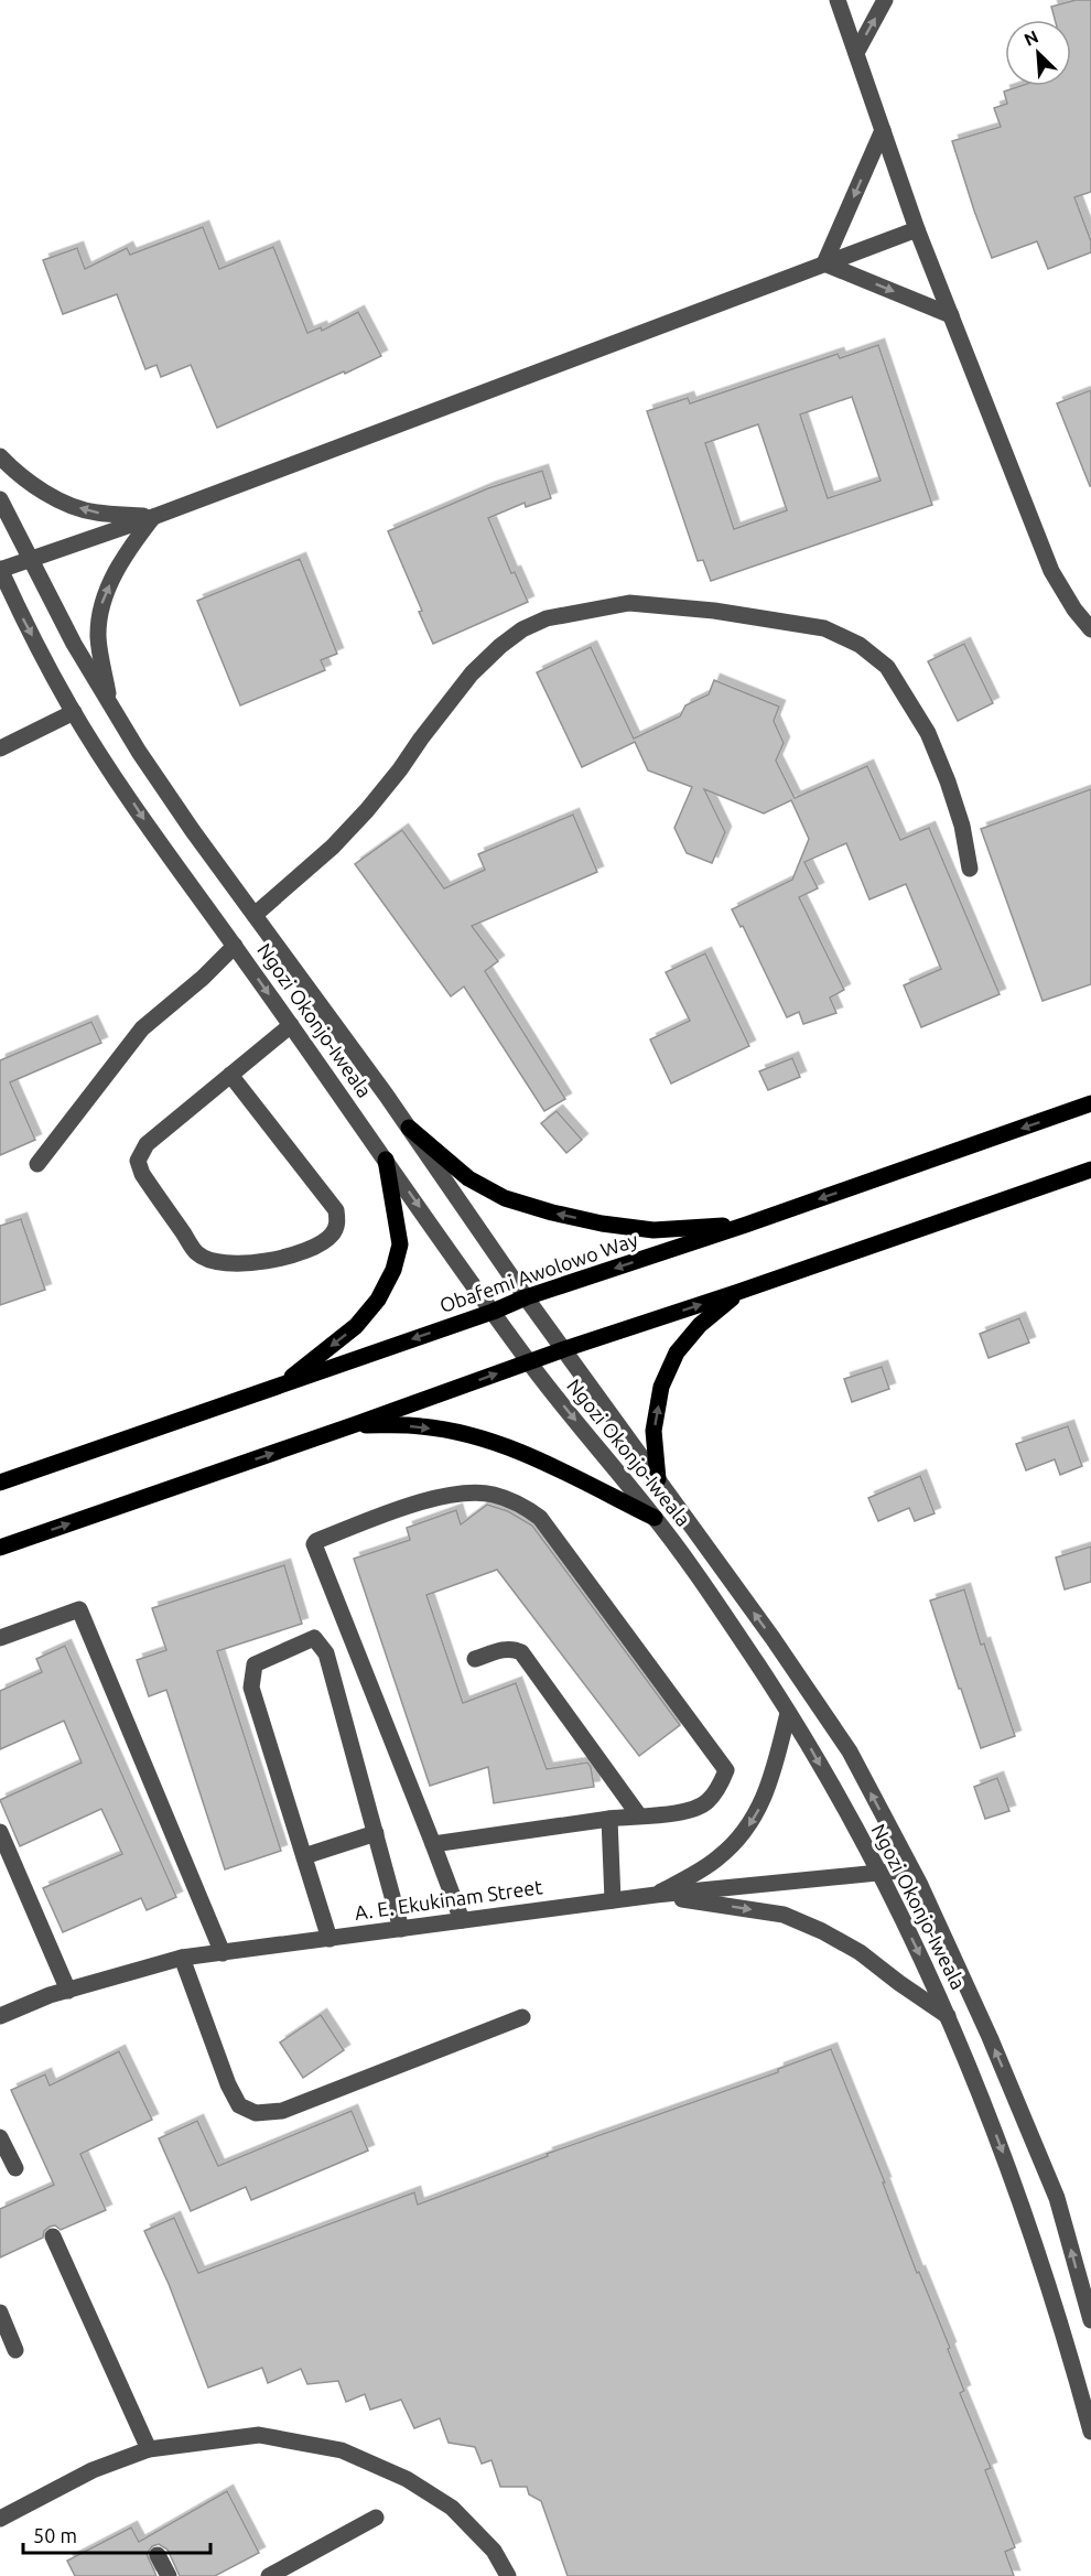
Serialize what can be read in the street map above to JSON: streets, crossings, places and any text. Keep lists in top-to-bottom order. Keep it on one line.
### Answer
{"streets":{"main road":["Obafemi Awolowo Way"],"street":["Ngozi Okonjo-Iweala","A. E. Ekukinam Street"]},"crossings":[["Ngozi Okonjo-Iweala","Obafemi Awolowo Way"],["Ngozi Okonjo-Iweala","A. E. Ekukinam Street"]],"scale_bar":"50 m","north":"top left"}
